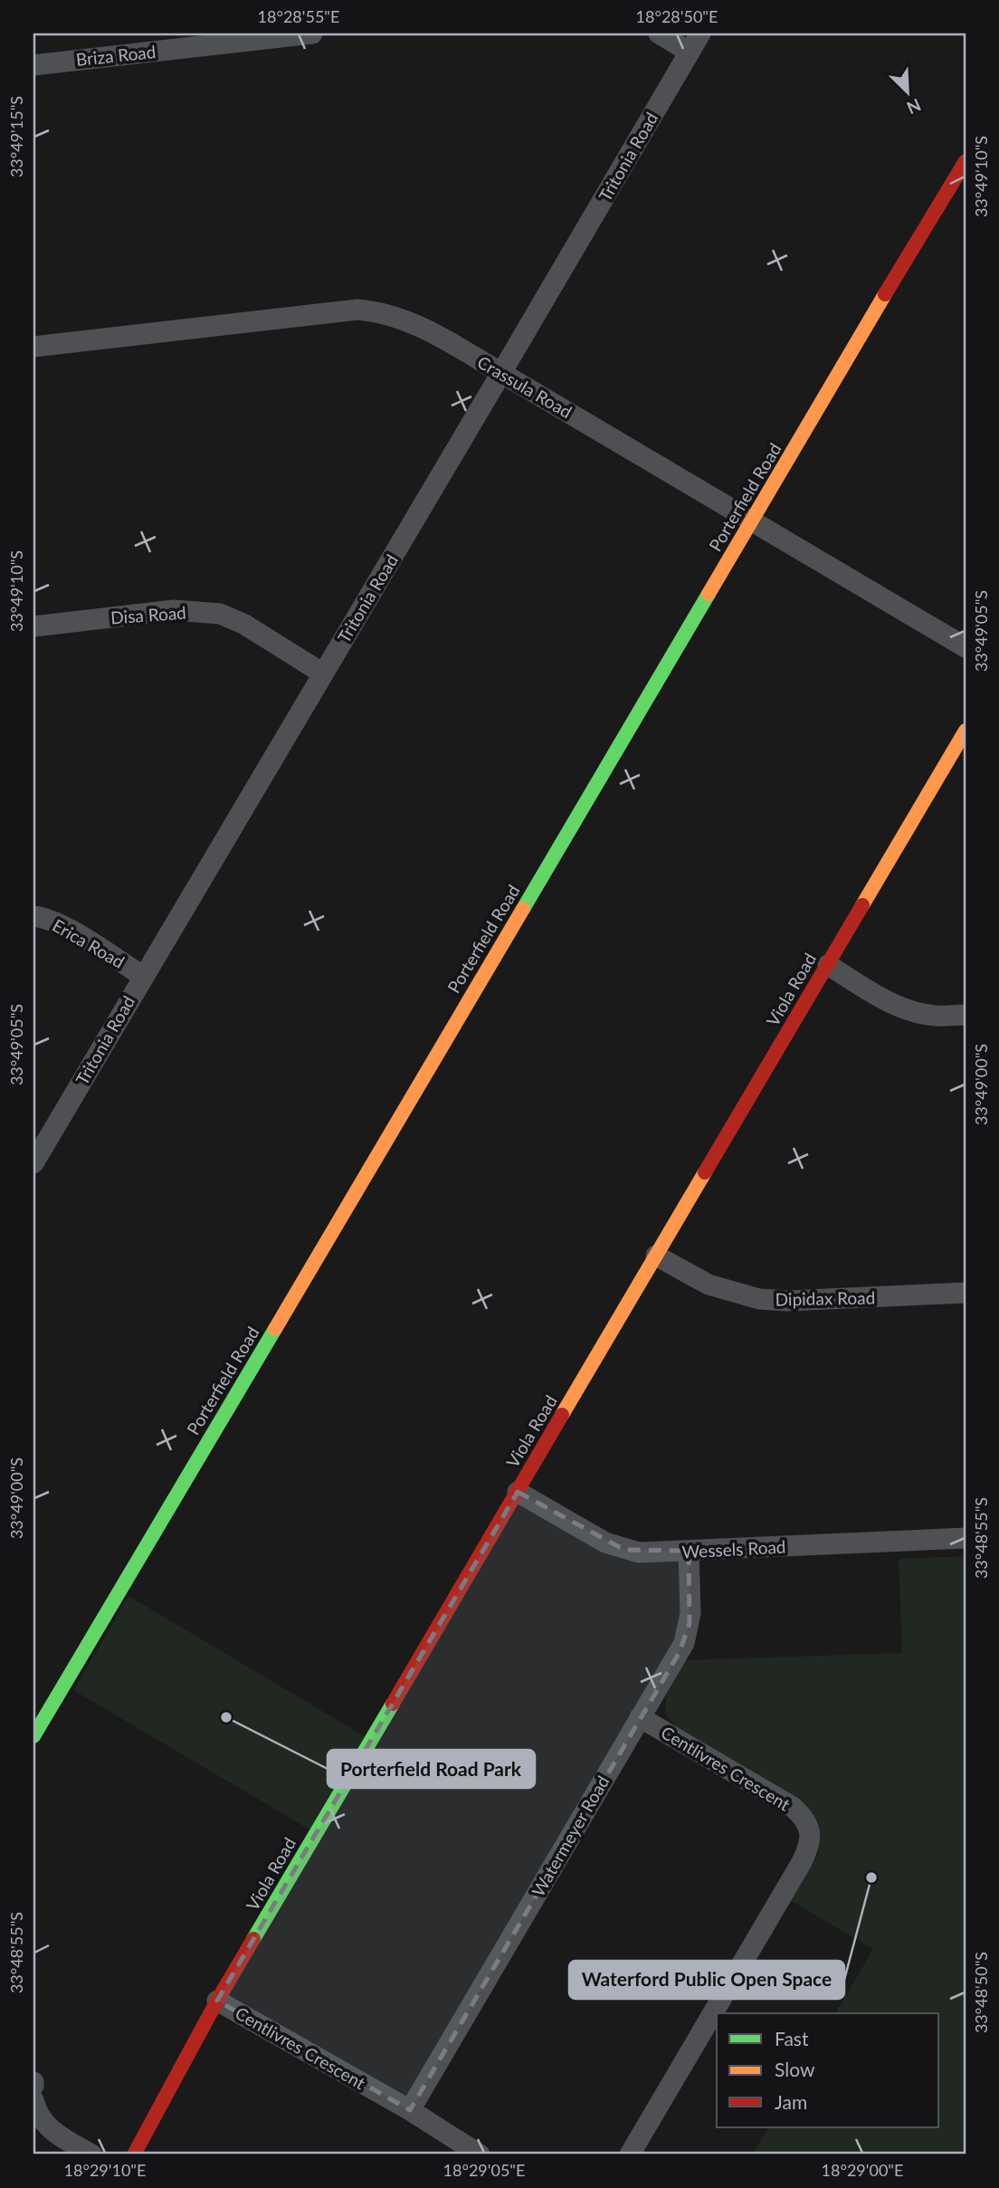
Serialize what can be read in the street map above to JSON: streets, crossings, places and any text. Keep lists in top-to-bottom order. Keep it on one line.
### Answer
{"streets":{"street":["Briza Road","Tritonia Road","Crassula Road","Porterfield Road","Disa Road","Erica Road","Viola Road","Dipidax Road","Wessels Road","Centlivres Crescent","Watermeyer Road"]},"crossings":[["Tritonia Road","Crassula Road"],["Tritonia Road","Disa Road"],["Tritonia Road","Erica Road"],["Crassula Road","Porterfield Road"],["Viola Road","Dipidax Road"],["Viola Road","Wessels Road"],["Viola Road","Centlivres Crescent"],["Wessels Road","Watermeyer Road"],["Centlivres Crescent","Watermeyer Road"]],"places":["Porterfield Road Park","Waterford Public Open Space"],"legend":["Fast","Slow","Jam"],"north":"bottom right","coordinates":["18°28'55\"E","18°28'50\"E","33°49'15\"S","33°49'10\"S","33°49'05\"S","33°49'00\"S","33°48'55\"S","33°48'50\"S","18°29'10\"E","18°29'05\"E","18°29'00\"E"]}
